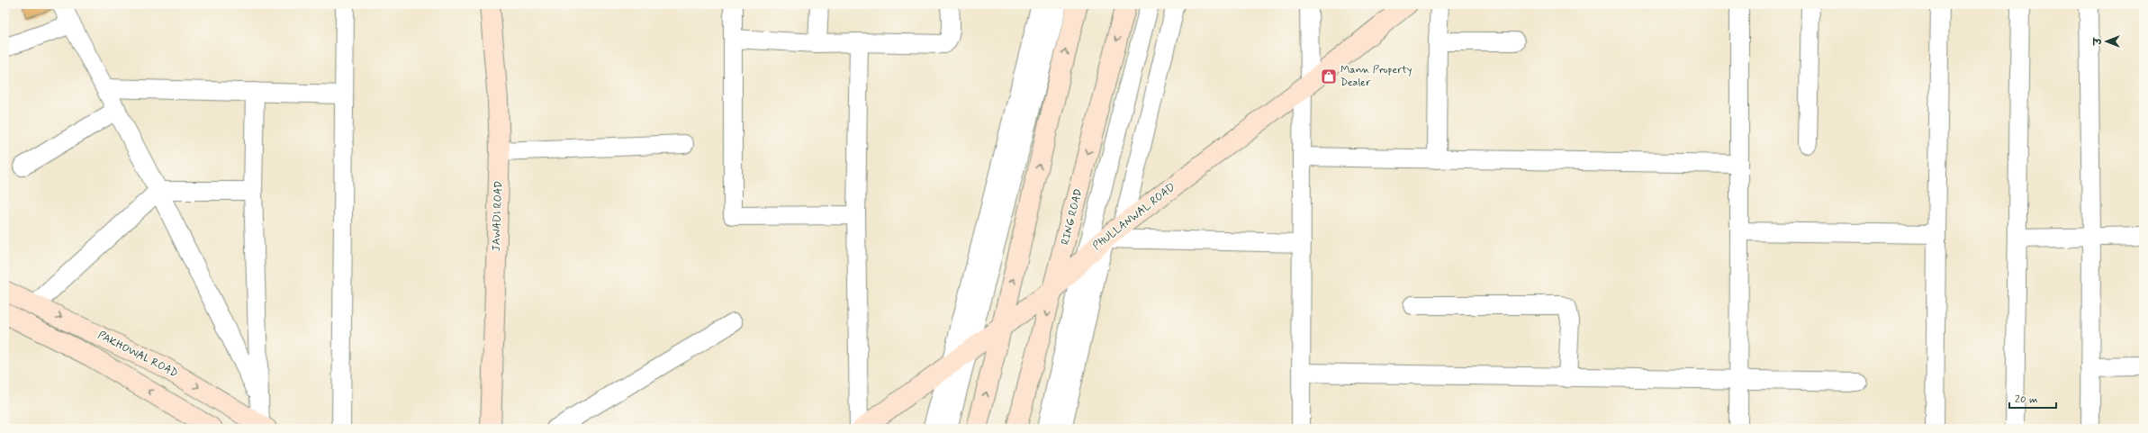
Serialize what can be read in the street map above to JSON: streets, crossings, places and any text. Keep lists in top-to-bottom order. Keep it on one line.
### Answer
{"streets":{"street":["JAWADI ROAD","RING ROAD","PHULLANWAL ROAD","PAKHOWAL ROAD"]},"crossings":[["RING ROAD","PHULLANWAL ROAD"]],"places":{"shop":["Mann Property Dealer"]},"scale_bar":"20 m","north":"left"}
